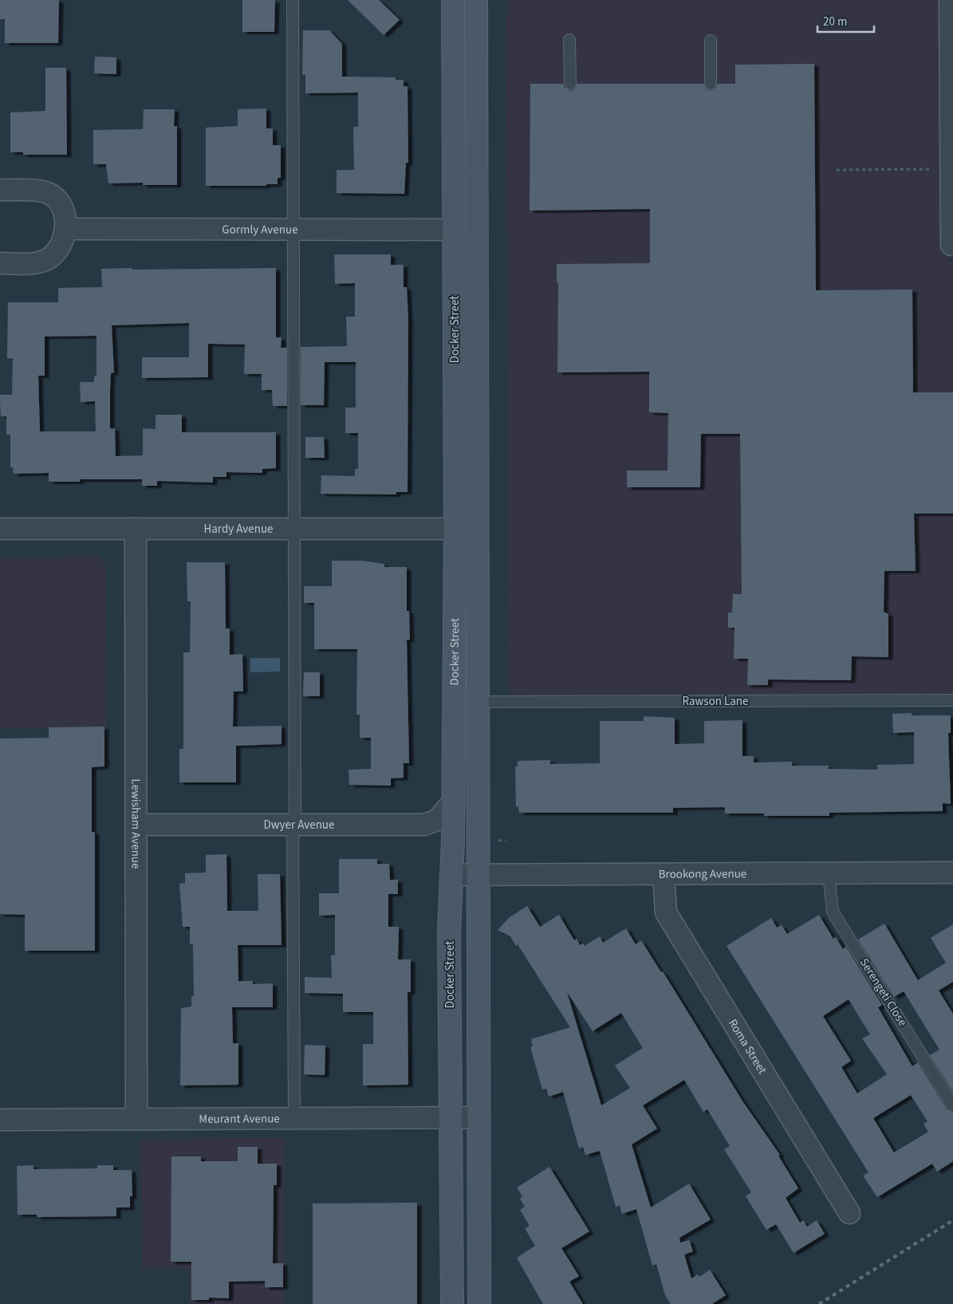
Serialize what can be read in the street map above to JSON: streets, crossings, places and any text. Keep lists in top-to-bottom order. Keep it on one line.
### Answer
{"streets":{"main road":["Docker Street"],"street":["Gormly Avenue","Hardy Avenue","Lewisham Avenue","Dwyer Avenue","Brookong Avenue","Roma Street","Meurant Avenue"],"lane":["Rawson Lane","Serengeti Close"]},"crossings":[["Gormly Avenue","Docker Street"],["Docker Street","Hardy Avenue"],["Docker Street","Rawson Lane"],["Docker Street","Dwyer Avenue"],["Docker Street","Brookong Avenue"],["Docker Street","Meurant Avenue"],["Hardy Avenue","Lewisham Avenue"],["Lewisham Avenue","Dwyer Avenue"],["Lewisham Avenue","Meurant Avenue"],["Brookong Avenue","Serengeti Close"],["Brookong Avenue","Roma Street"]],"scale_bar":"20 m"}
